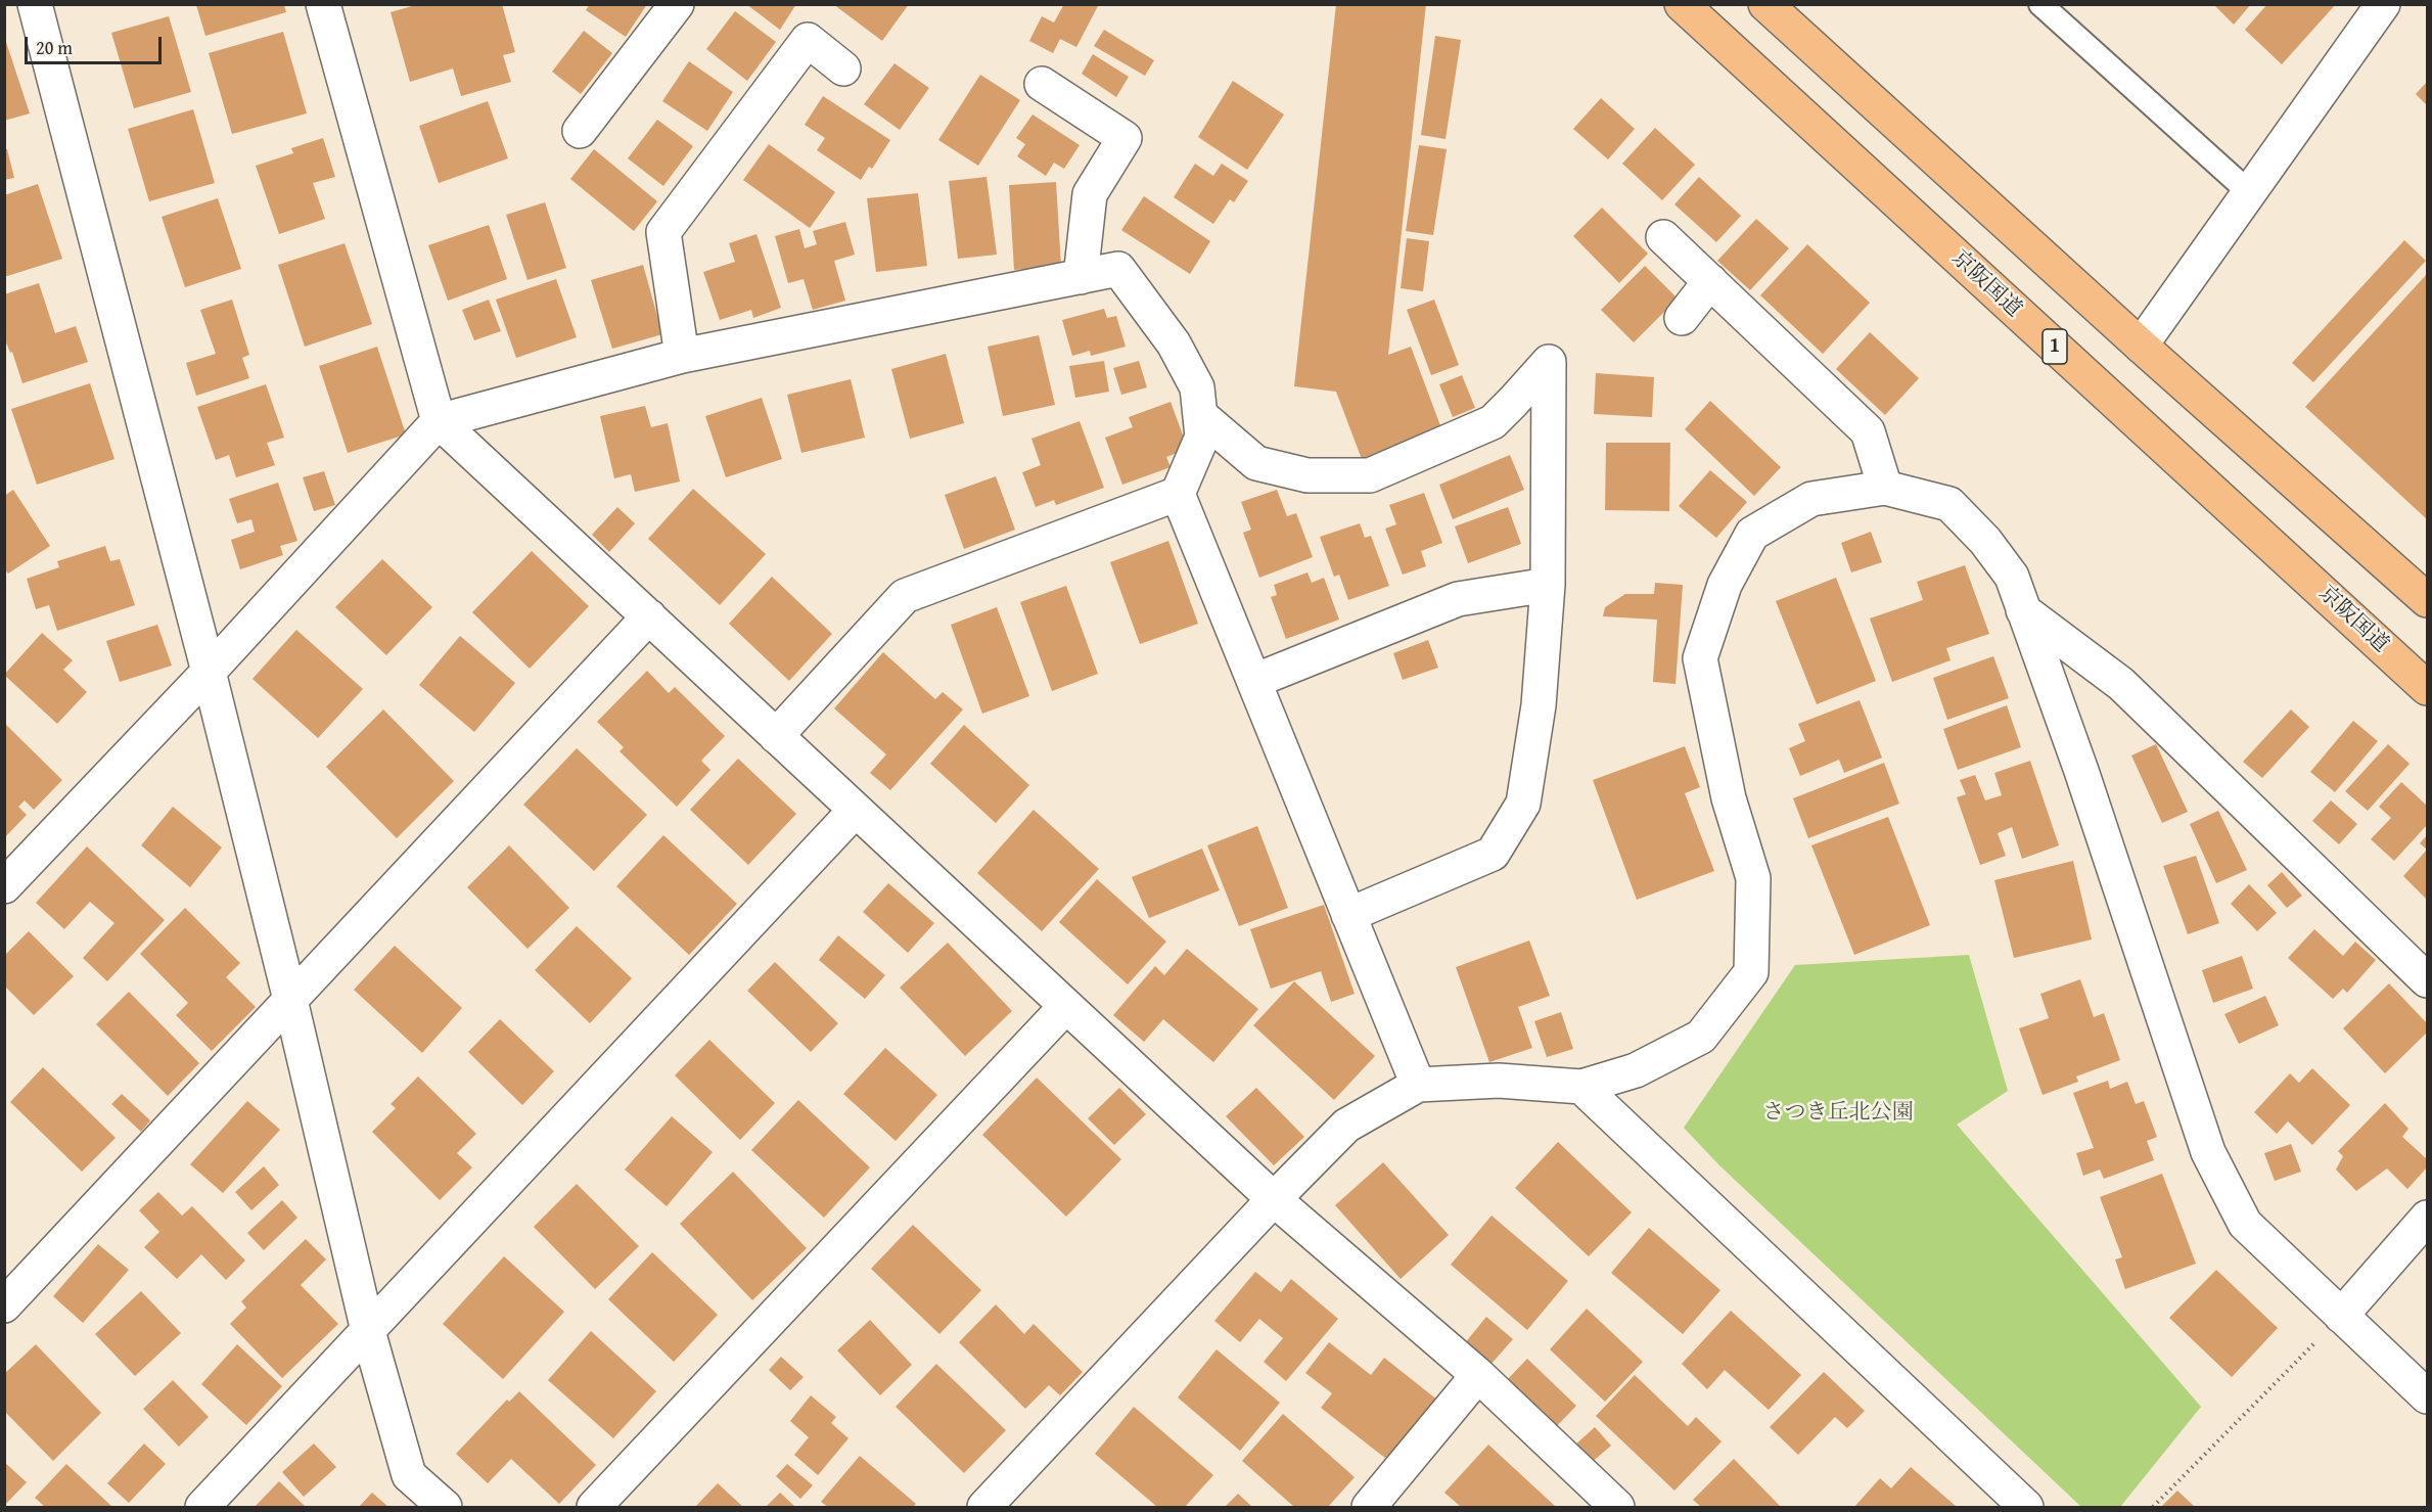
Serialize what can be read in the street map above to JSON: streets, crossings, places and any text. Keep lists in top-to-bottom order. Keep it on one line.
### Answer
{"streets":{"highway":["京阪国道","1"]},"parks":["さつき丘北公園"],"scale_bar":"20 m"}
